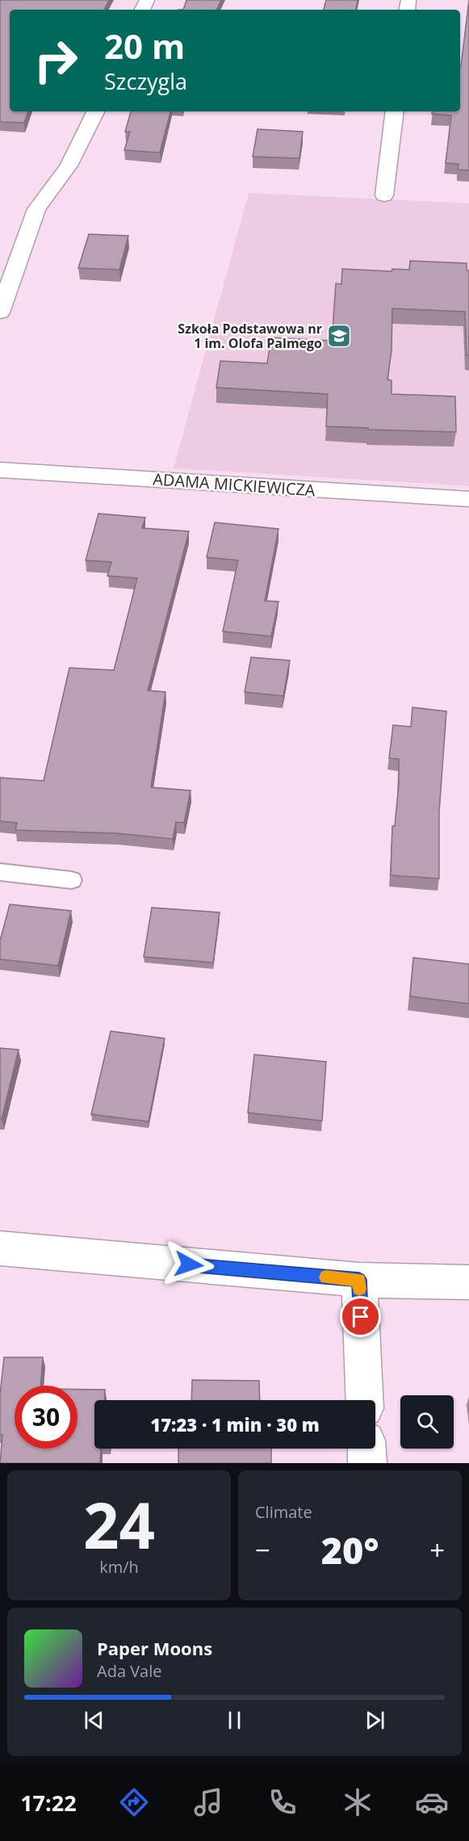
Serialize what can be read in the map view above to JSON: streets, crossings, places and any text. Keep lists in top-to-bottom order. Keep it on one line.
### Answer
{"streets":{"street":["ADAMA MICKIEWICZA"]},"places":{"school or university":["Szkoła Podstawowa nr 1 im. Olofa Palmego"]},"page":{"turn":["20 m","Szczygla"],"limit":"30","trip":"17:23 · 1 min · 30 m","tile":[["24","km/h"],"Climate"],"heat":["−","20°","+"],"song":["Paper Moons","Ada Vale"],"tabs":"17:22"}}
